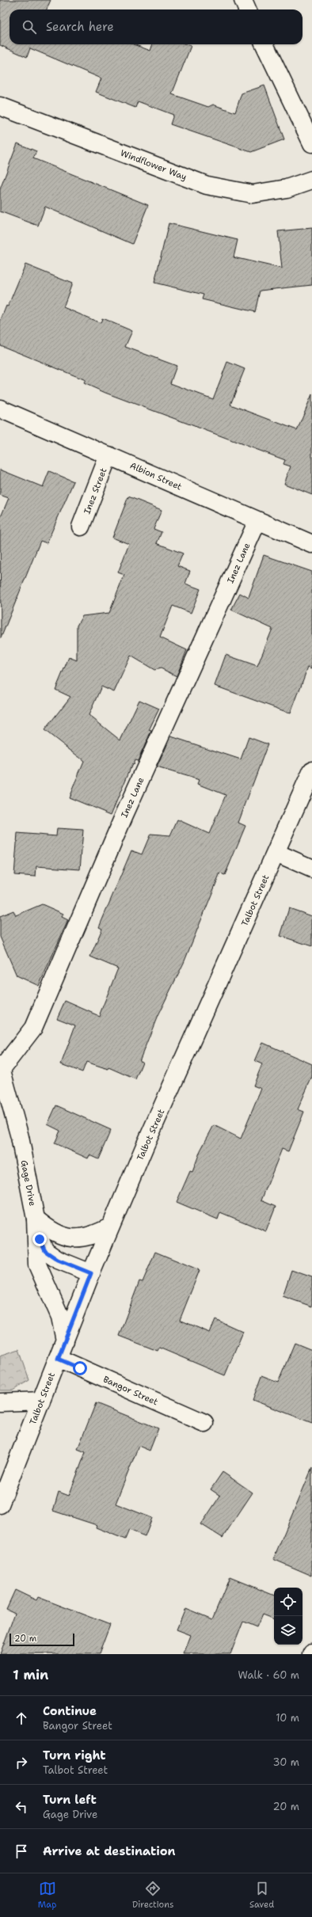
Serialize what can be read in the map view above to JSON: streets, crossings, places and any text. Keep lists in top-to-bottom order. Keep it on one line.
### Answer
{"streets":{"street":["Windflower Way","Albion Street","Inez Street","Inez Lane","Talbot Street","Gage Drive","Bangor Street"]},"crossings":[["Albion Street","Inez Street"],["Albion Street","Inez Lane"],["Inez Lane","Gage Drive"],["Talbot Street","Gage Drive"],["Talbot Street","Bangor Street"]],"scale_bar":"20 m","page":{"search":"Search here","scale":"20 m","heading":["1 min","Walk · 60 m"],"list":[["Continue","Bangor Street","10 m"],["Turn right","Talbot Street","30 m"],["Turn left","Gage Drive","20 m"],"Arrive at destination"],"nav":["Map","Directions","Saved"]}}
